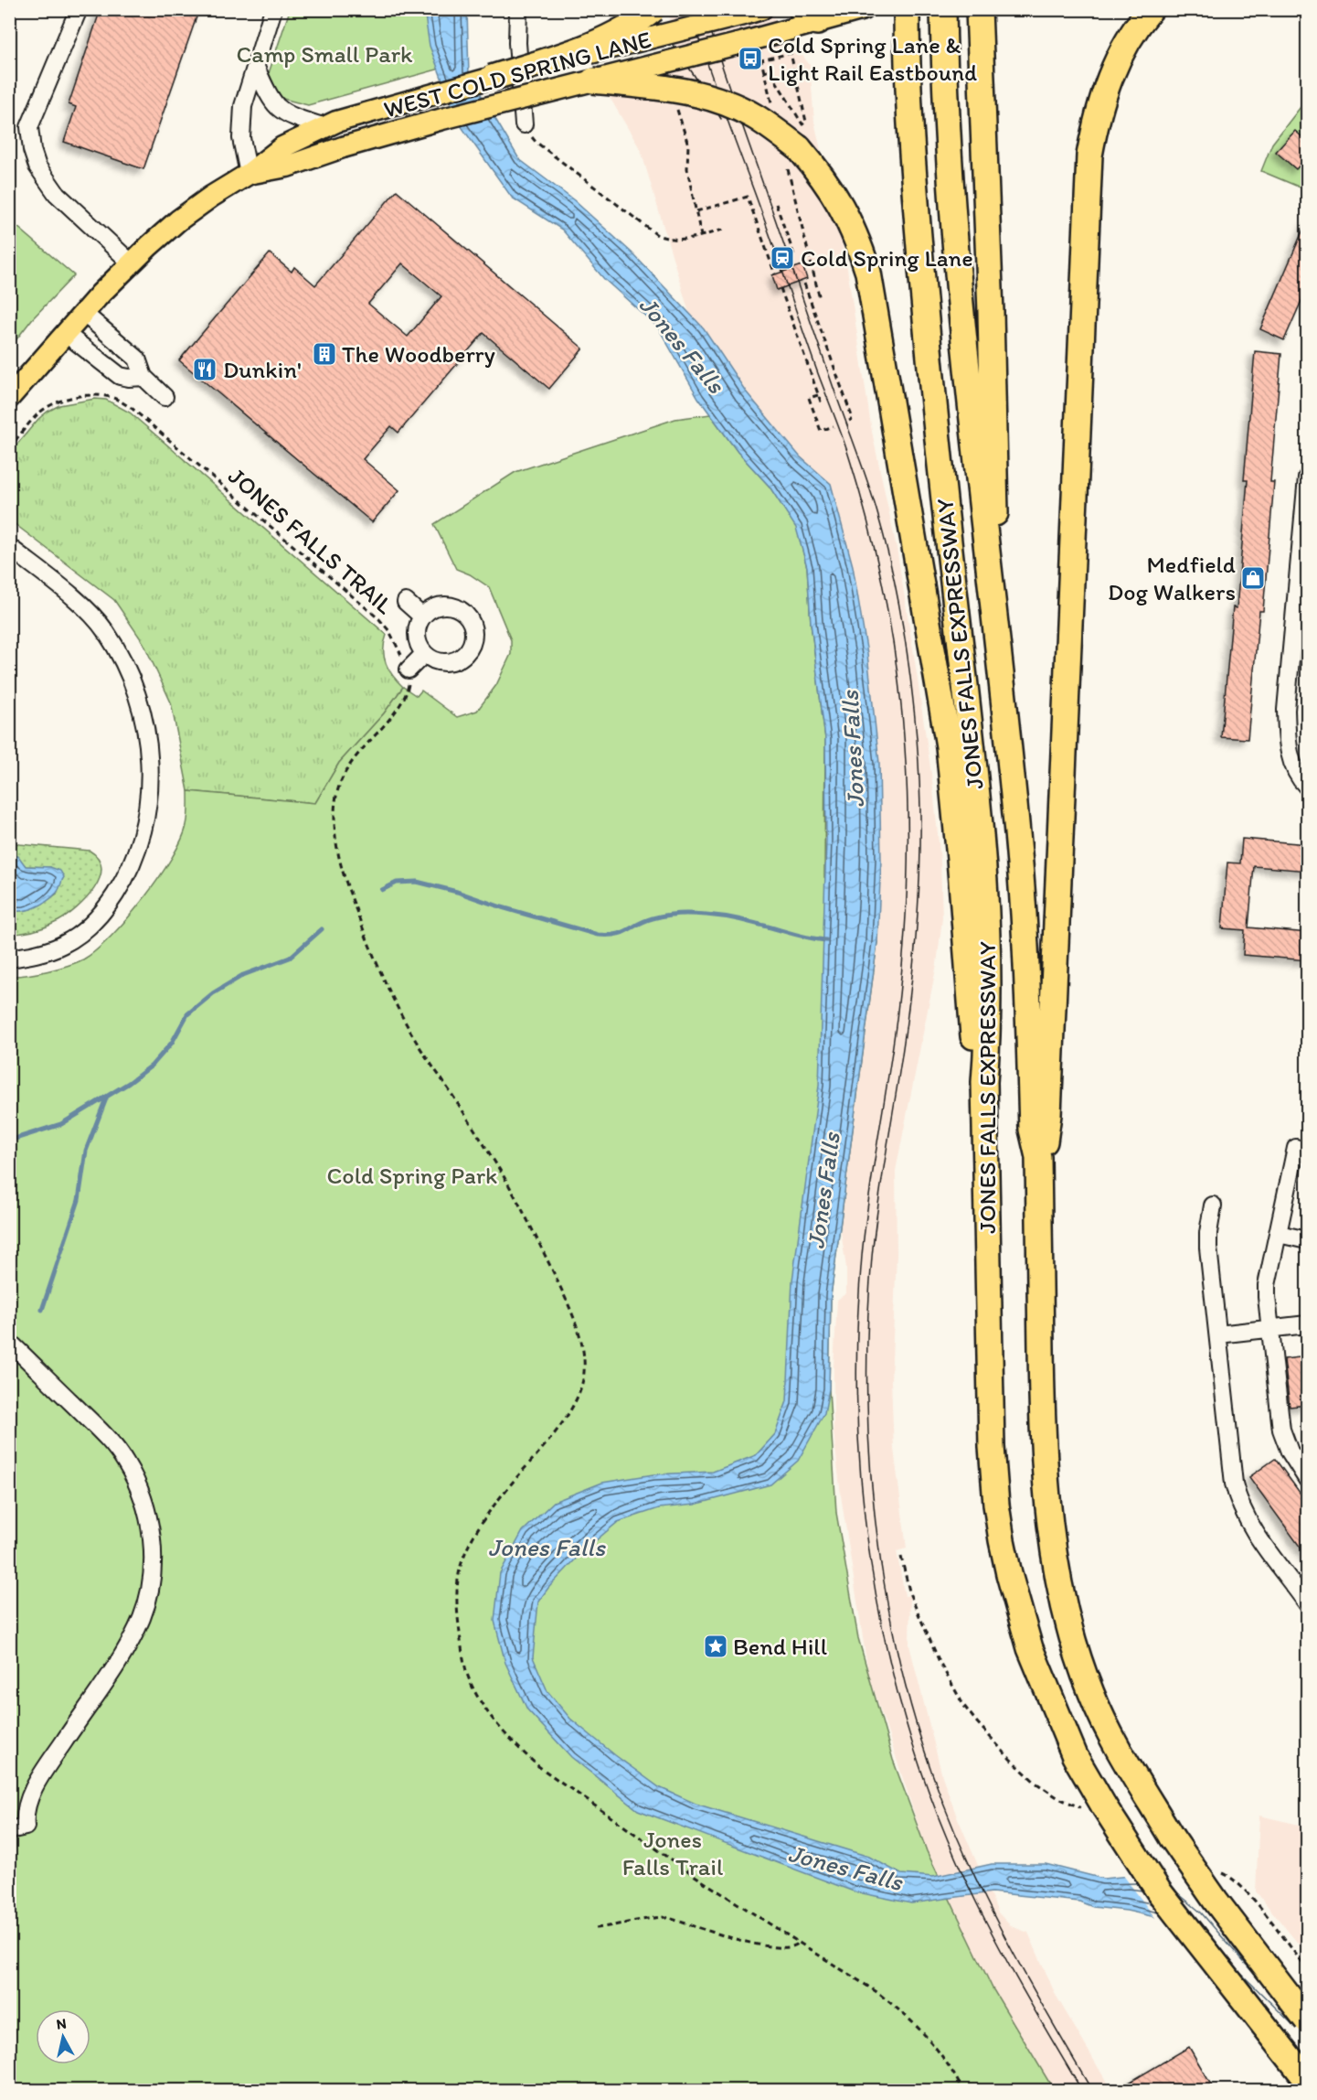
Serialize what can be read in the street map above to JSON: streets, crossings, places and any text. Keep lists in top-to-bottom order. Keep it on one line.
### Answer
{"streets":{"highway":["JONES FALLS EXPRESSWAY"],"main road":["WEST COLD SPRING LANE"],"path":["JONES FALLS TRAIL"]},"water":["Jones Falls"],"parks":["Camp Small Park","Cold Spring Park","Jones Falls Trail"],"places":{"bus stop":["Cold Spring Lane & Light Rail Eastbound"],"station":["Cold Spring Lane"],"building":["The Woodberry"],"restaurant":["Dunkin'"],"shop":["Medfield Dog Walkers"],"place":["Bend Hill"]},"north":"top"}
